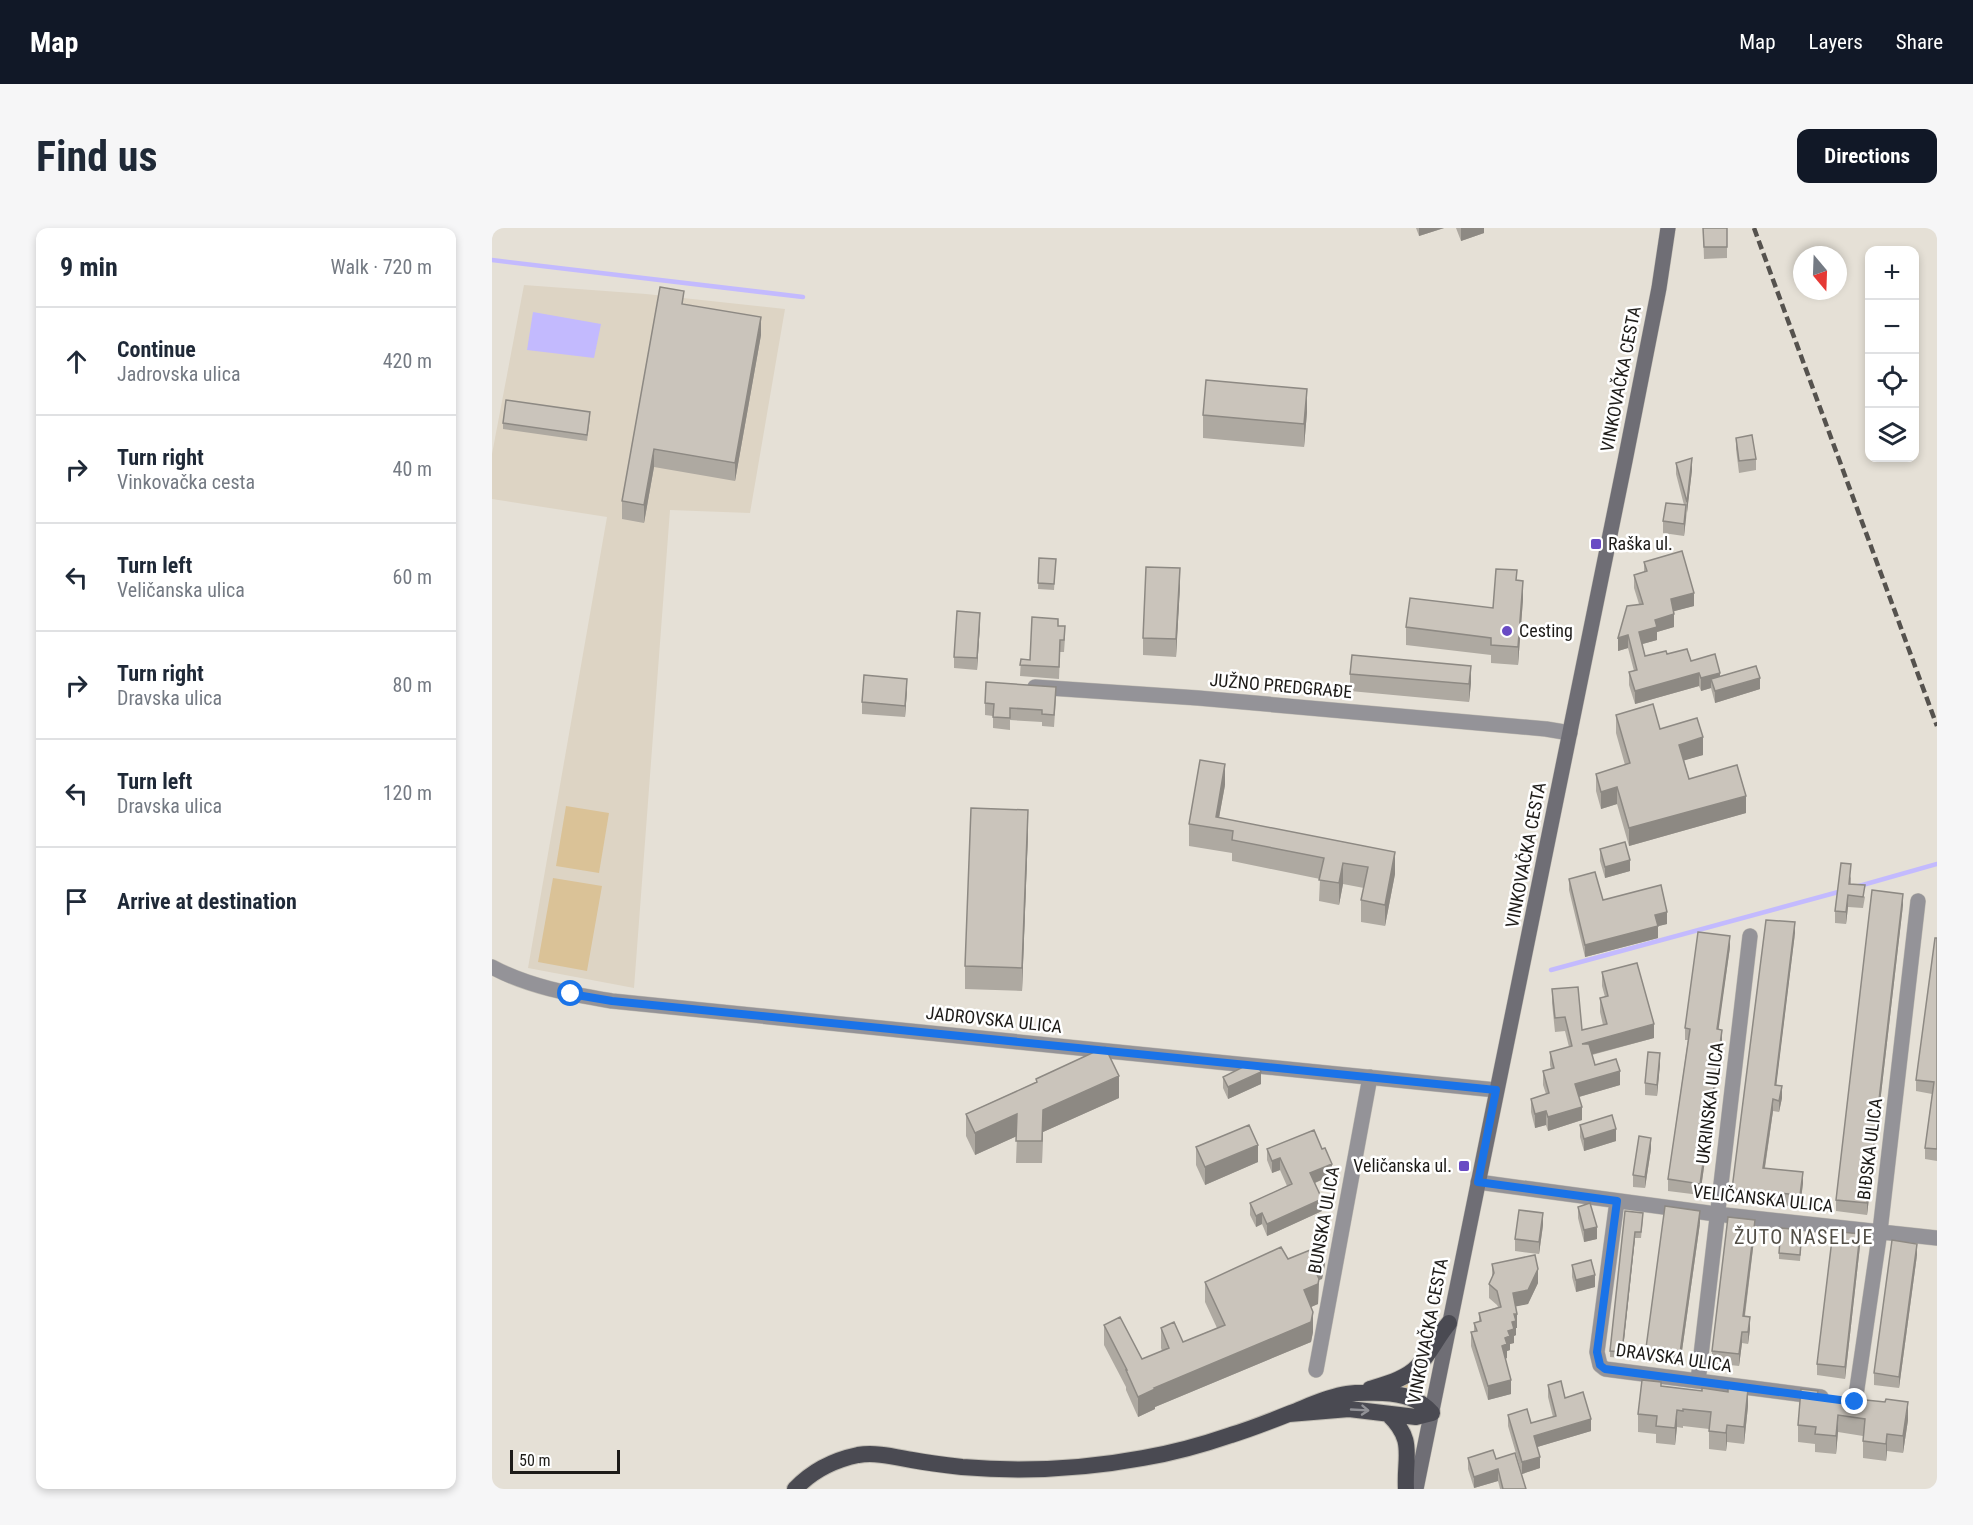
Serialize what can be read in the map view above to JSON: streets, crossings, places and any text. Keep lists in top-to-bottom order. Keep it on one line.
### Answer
{"streets":{"main road":["VINKOVAČKA CESTA"],"street":["JUŽNO PREDGRAĐE","JADROVSKA ULICA","UKRINSKA ULICA","BIĐSKA ULICA","VELIČANSKA ULICA","BUNSKA ULICA","DRAVSKA ULICA"]},"crossings":[["VINKOVAČKA CESTA","JUŽNO PREDGRAĐE"],["VINKOVAČKA CESTA","JADROVSKA ULICA"],["VINKOVAČKA CESTA","VELIČANSKA ULICA"],["JADROVSKA ULICA","BUNSKA ULICA"],["UKRINSKA ULICA","VELIČANSKA ULICA"],["UKRINSKA ULICA","DRAVSKA ULICA"],["BIĐSKA ULICA","VELIČANSKA ULICA"],["BIĐSKA ULICA","DRAVSKA ULICA"],["VELIČANSKA ULICA","DRAVSKA ULICA"]],"districts":["ŽUTO NASELJE"],"places":{"transit":["Raška ul.","Veličanska ul."],"other":["Cesting"]},"scale_bar":"50 m","north":"bottom","page":{"header":"Map","nav":["Map","Layers","Share"],"buttons":"Directions","title":"Find us","heading":["9 min","Walk · 720 m"],"map_buttons":["+","−"],"list":[["Continue","Jadrovska ulica","420 m"],["Turn right","Vinkovačka cesta","40 m"],["Turn left","Veličanska ulica","60 m"],["Turn right","Dravska ulica","80 m"],["Turn left","Dravska ulica","120 m"],"Arrive at destination"],"scale":"50 m"}}
